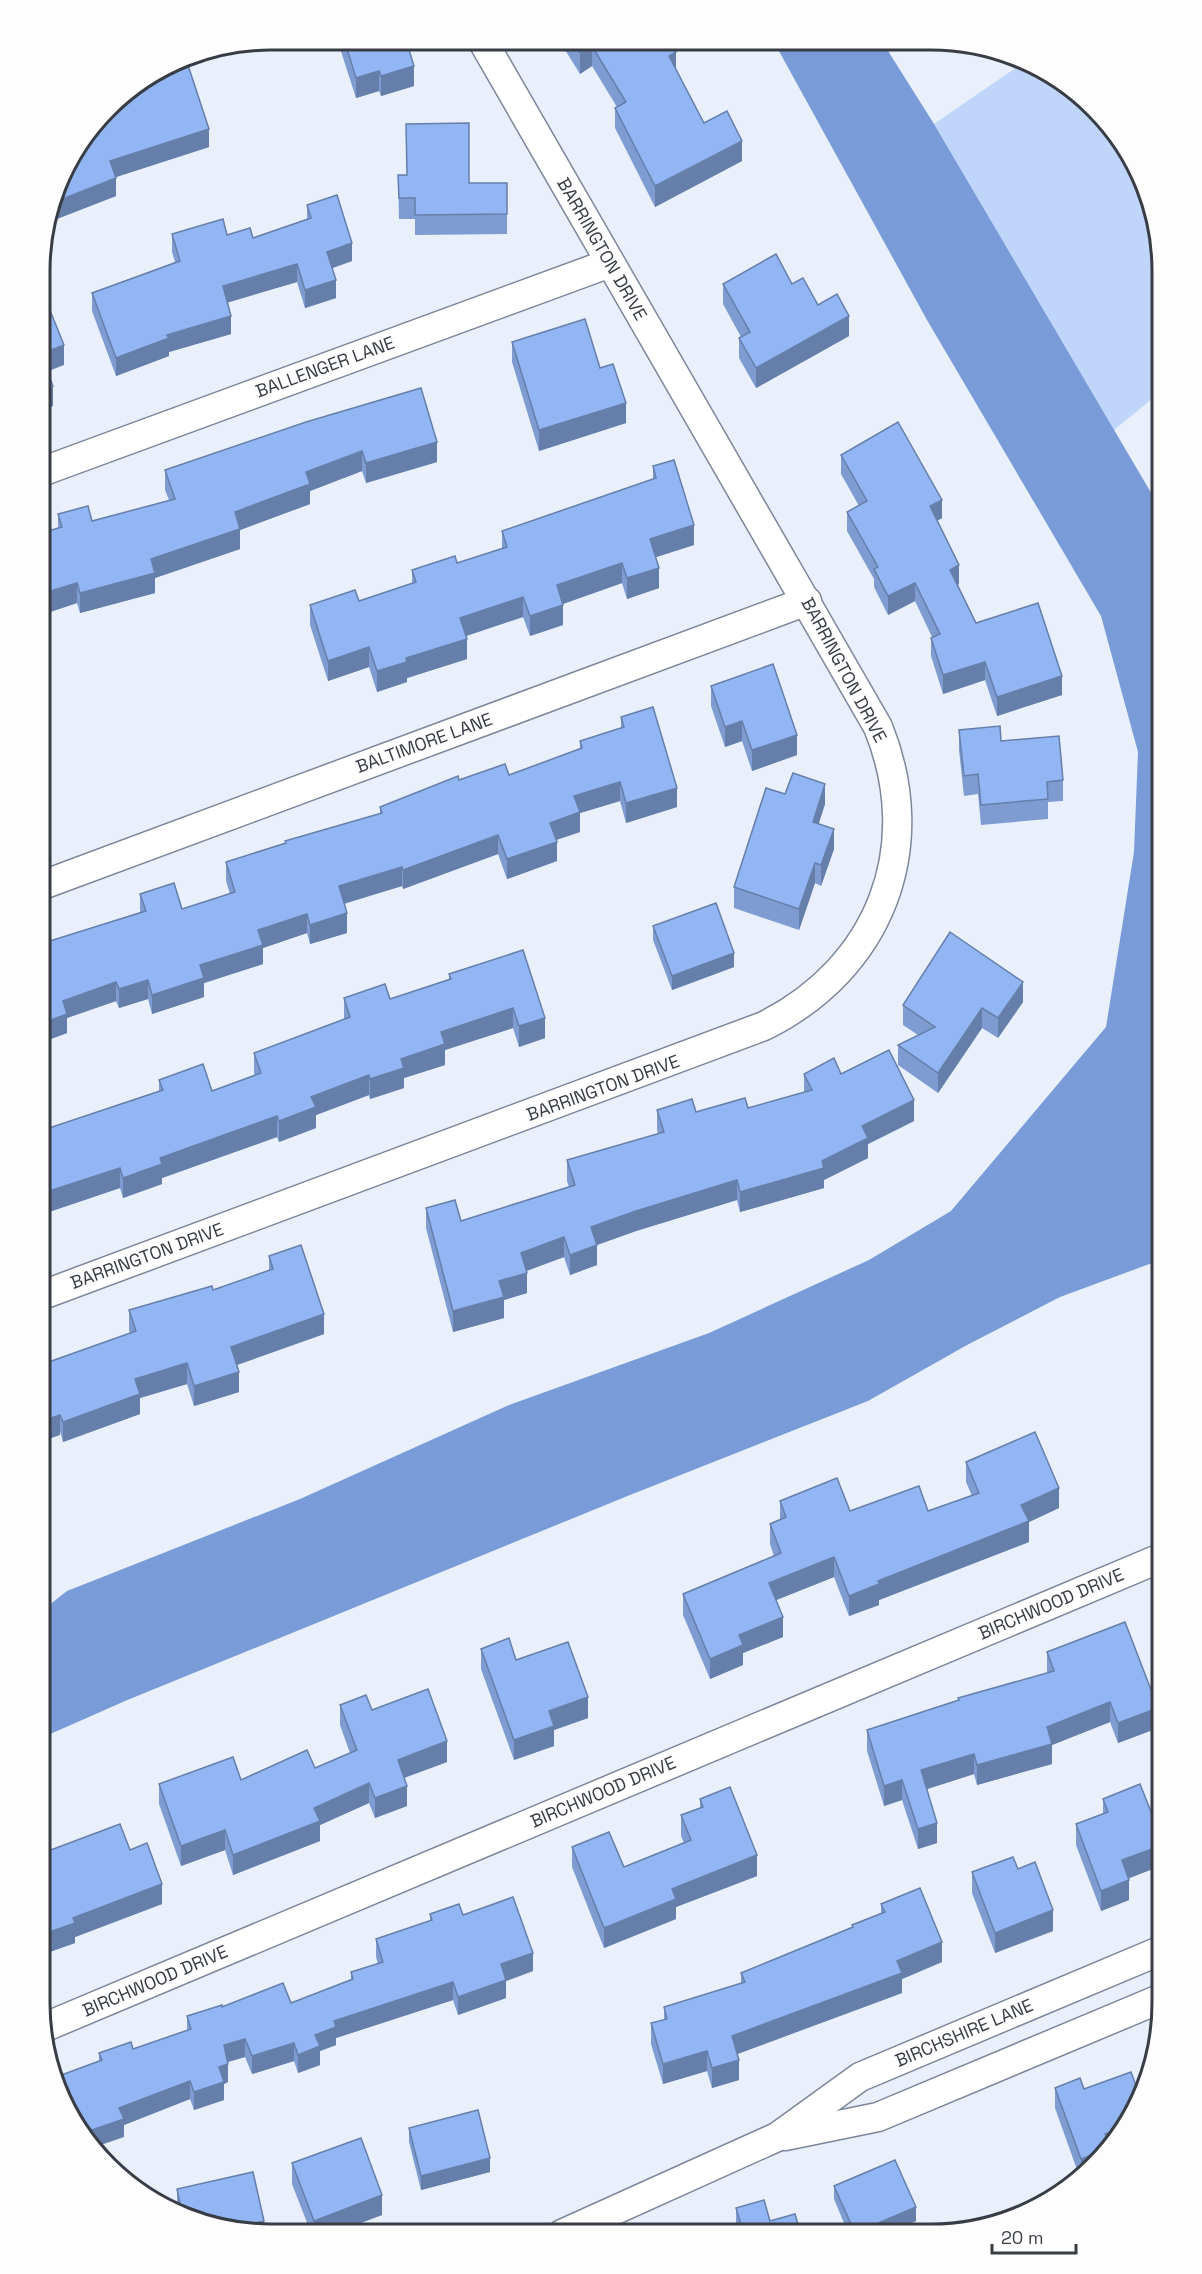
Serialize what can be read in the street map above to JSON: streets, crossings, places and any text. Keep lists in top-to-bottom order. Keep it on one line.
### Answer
{"streets":{"street":["BARRINGTON DRIVE","BALLENGER LANE","BALTIMORE LANE","BIRCHWOOD DRIVE","BIRCHSHIRE LANE"]},"crossings":[["BARRINGTON DRIVE","BALLENGER LANE"],["BARRINGTON DRIVE","BALTIMORE LANE"]],"scale_bar":"20 m"}
